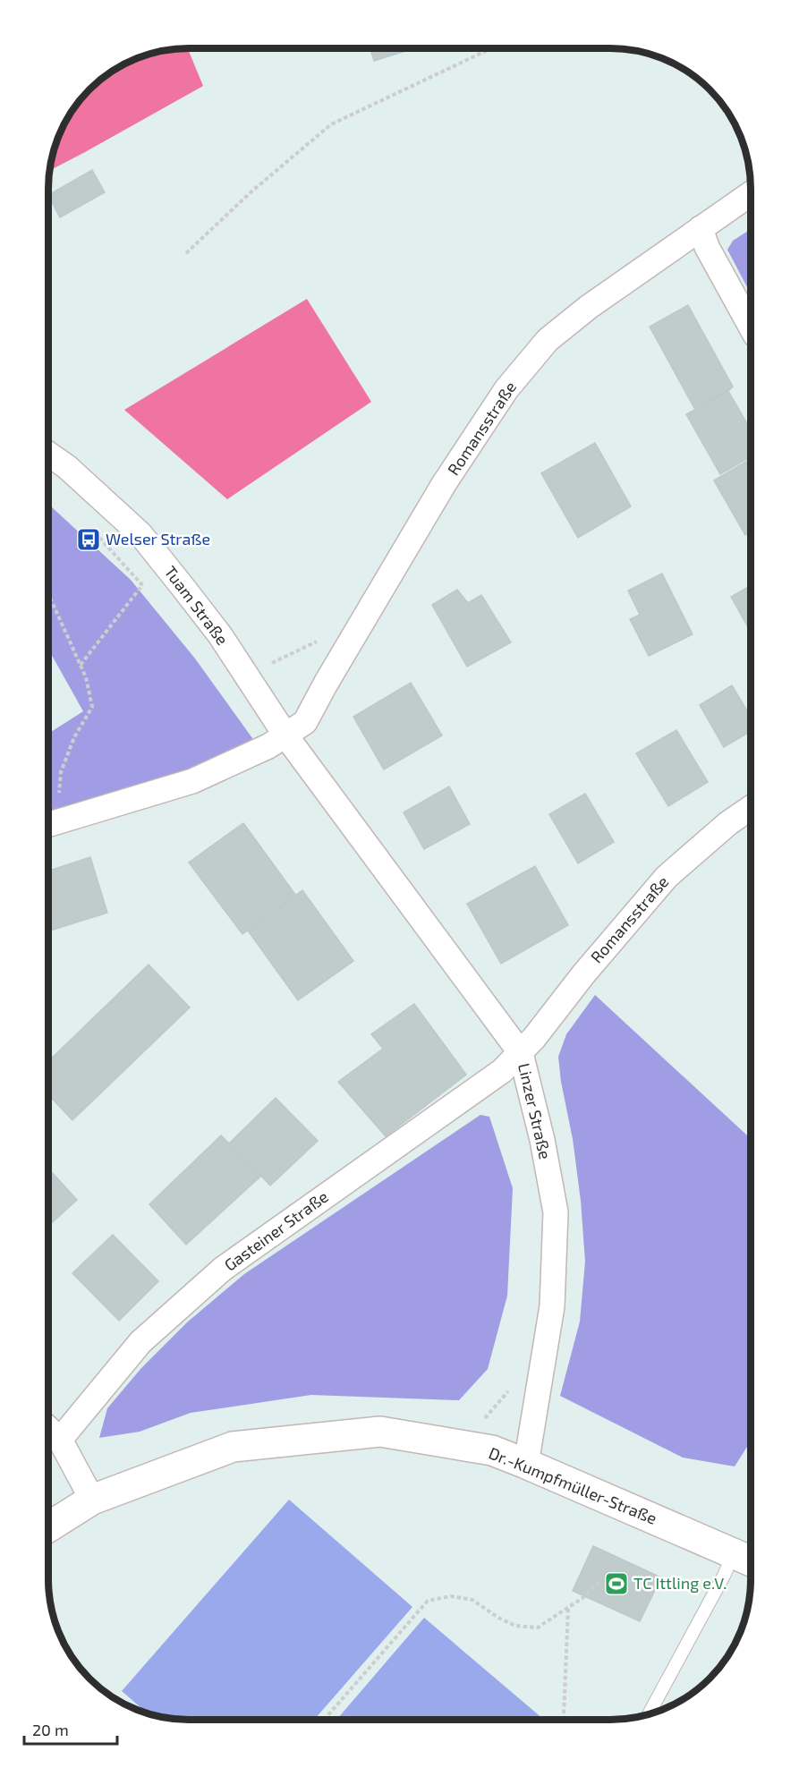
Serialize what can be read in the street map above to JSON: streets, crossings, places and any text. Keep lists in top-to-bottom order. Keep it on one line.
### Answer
{"streets":{"street":["Romansstraße","Tuam Straße","Linzer Straße","Gasteiner Straße","Dr.-Kumpfmüller-Straße"]},"crossings":[["Romansstraße","Tuam Straße"],["Romansstraße","Linzer Straße"],["Romansstraße","Gasteiner Straße"],["Tuam Straße","Linzer Straße"],["Linzer Straße","Gasteiner Straße"],["Linzer Straße","Dr.-Kumpfmüller-Straße"]],"places":{"bus stop":["Welser Straße"],"sports":["TC Ittling e.V."]},"scale_bar":"20 m"}
